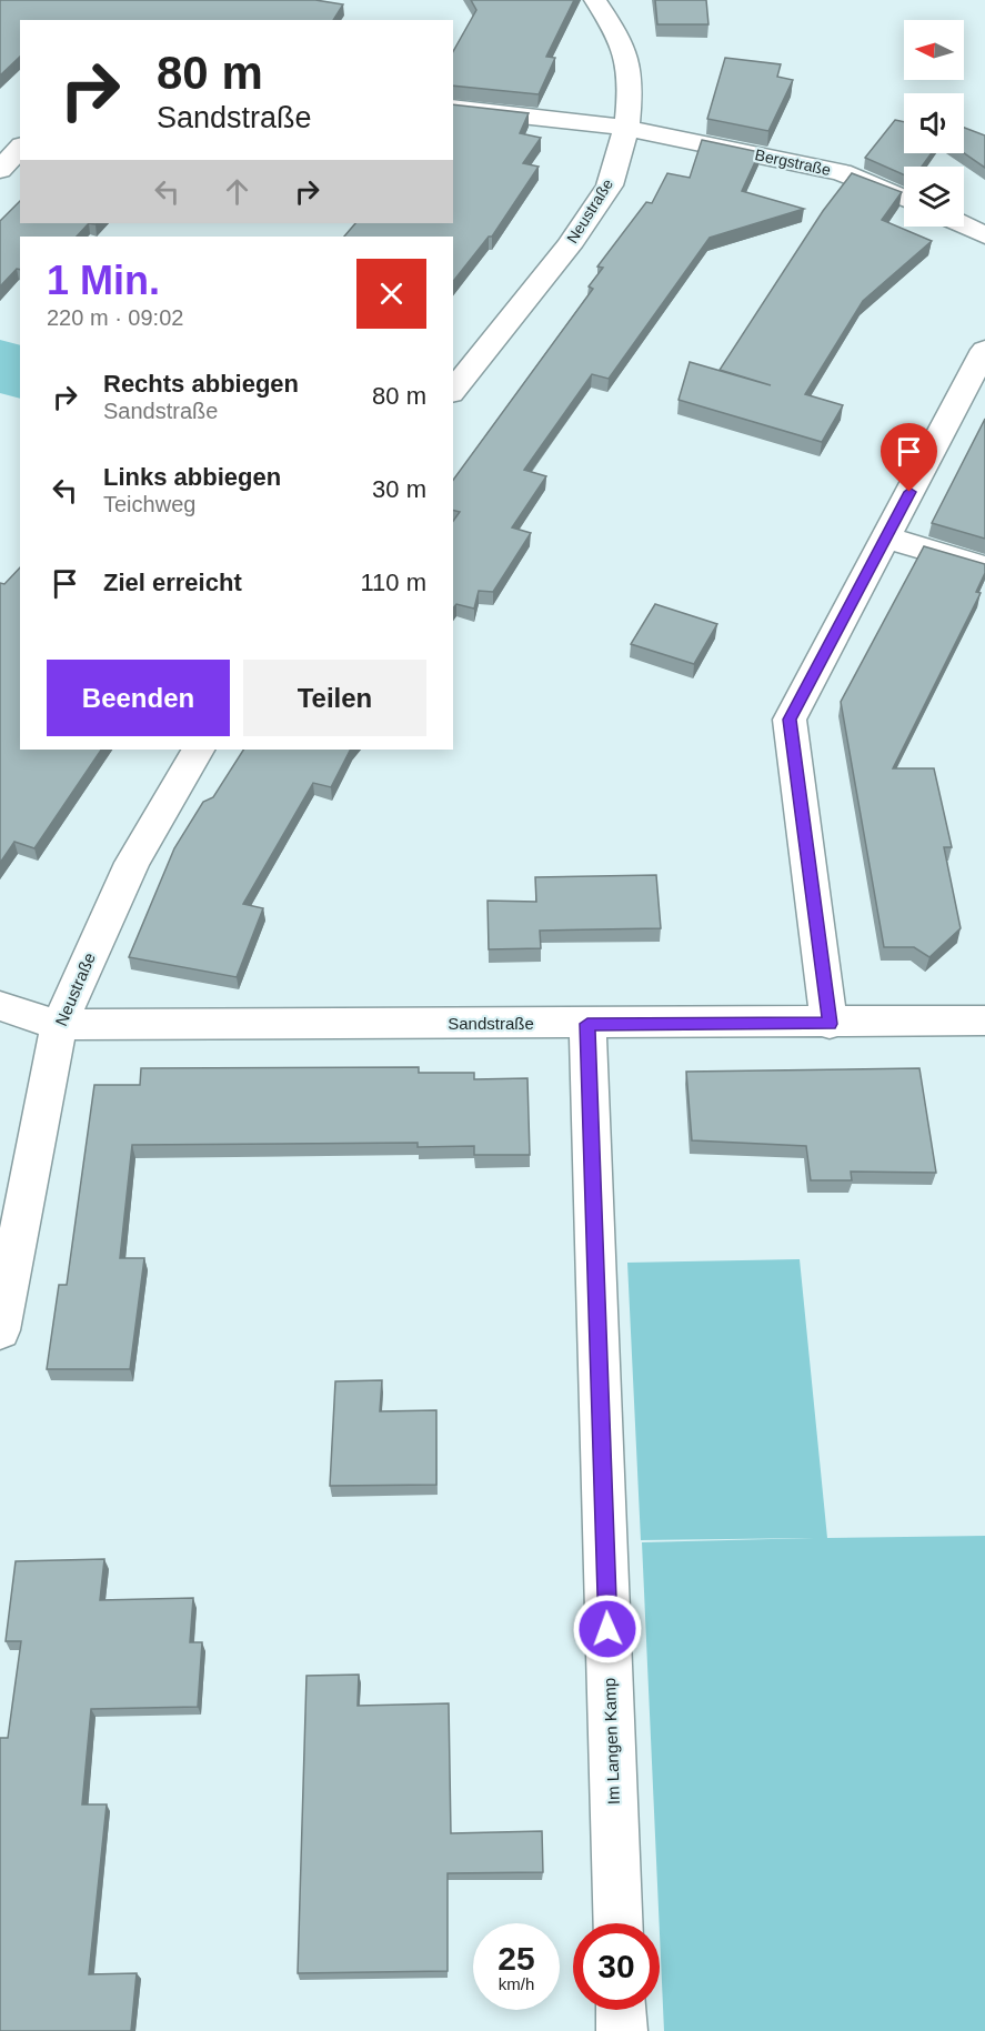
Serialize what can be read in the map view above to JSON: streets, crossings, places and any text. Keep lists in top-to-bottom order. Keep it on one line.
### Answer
{"streets":{"street":["Bergstraße","Neustraße","Sandstraße","Im Langen Kamp"]},"crossings":[["Bergstraße","Neustraße"],["Neustraße","Sandstraße"],["Sandstraße","Im Langen Kamp"]],"north":"left","page":{"turn":["80 m","Sandstraße"],"heading":["1 Min.","220 m · 09:02"],"list":[{"name":"Rechts abbiegen","note":"Sandstraße","value":"80 m"},{"name":"Links abbiegen","note":"Teichweg","value":"30 m"},{"name":"Ziel erreicht","value":"110 m"}],"buttons":["Beenden","Teilen"],"speed":"25 km/h","limit":"30"}}
